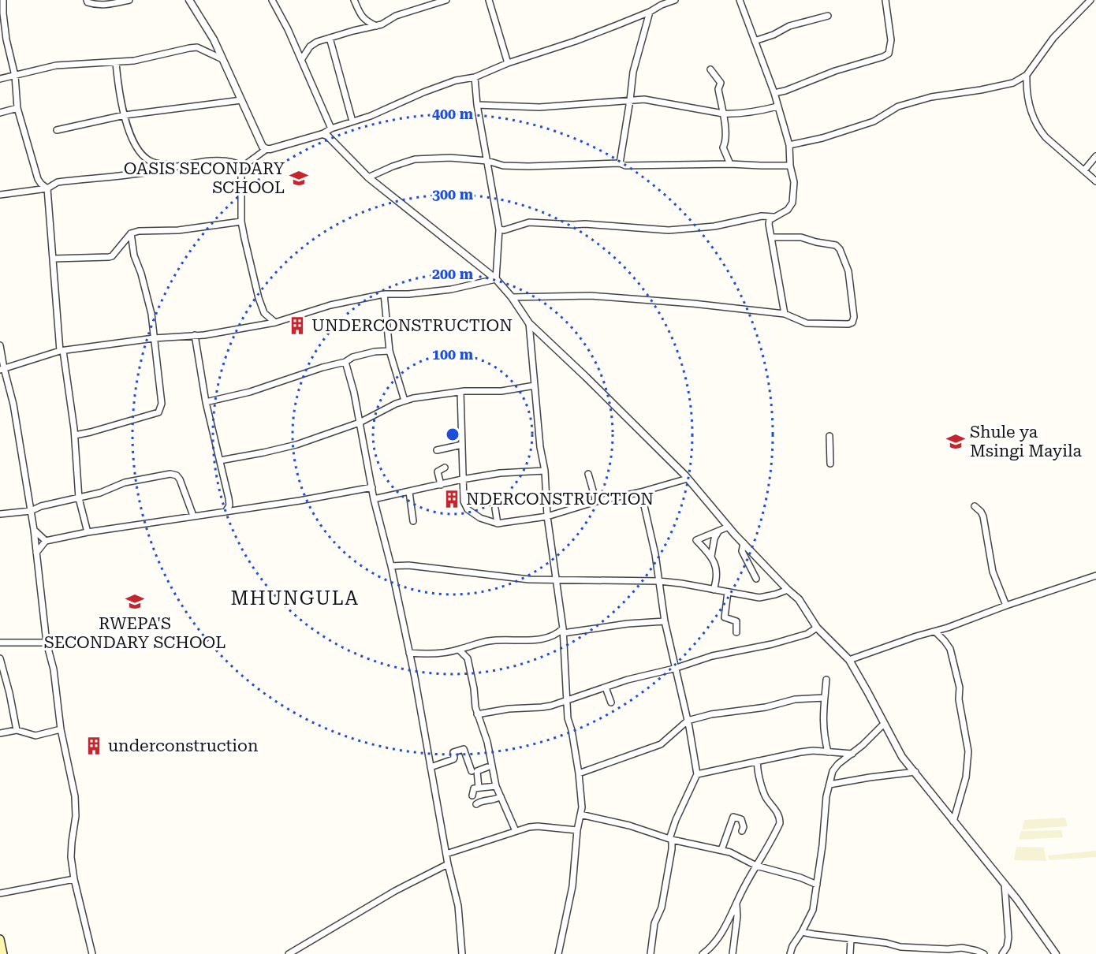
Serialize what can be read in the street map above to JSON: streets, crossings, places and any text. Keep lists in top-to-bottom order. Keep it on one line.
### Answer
{"districts":["MHUNGULA"],"places":{"school or university":["OASIS SECONDARY SCHOOL","Shule ya Msingi Mayila","RWEPA'S SECONDARY SCHOOL"],"building":["UNDERCONSTRUCTION","NDERCONSTRUCTION","underconstruction"]},"rings":["400 m","300 m","200 m","100 m"]}
